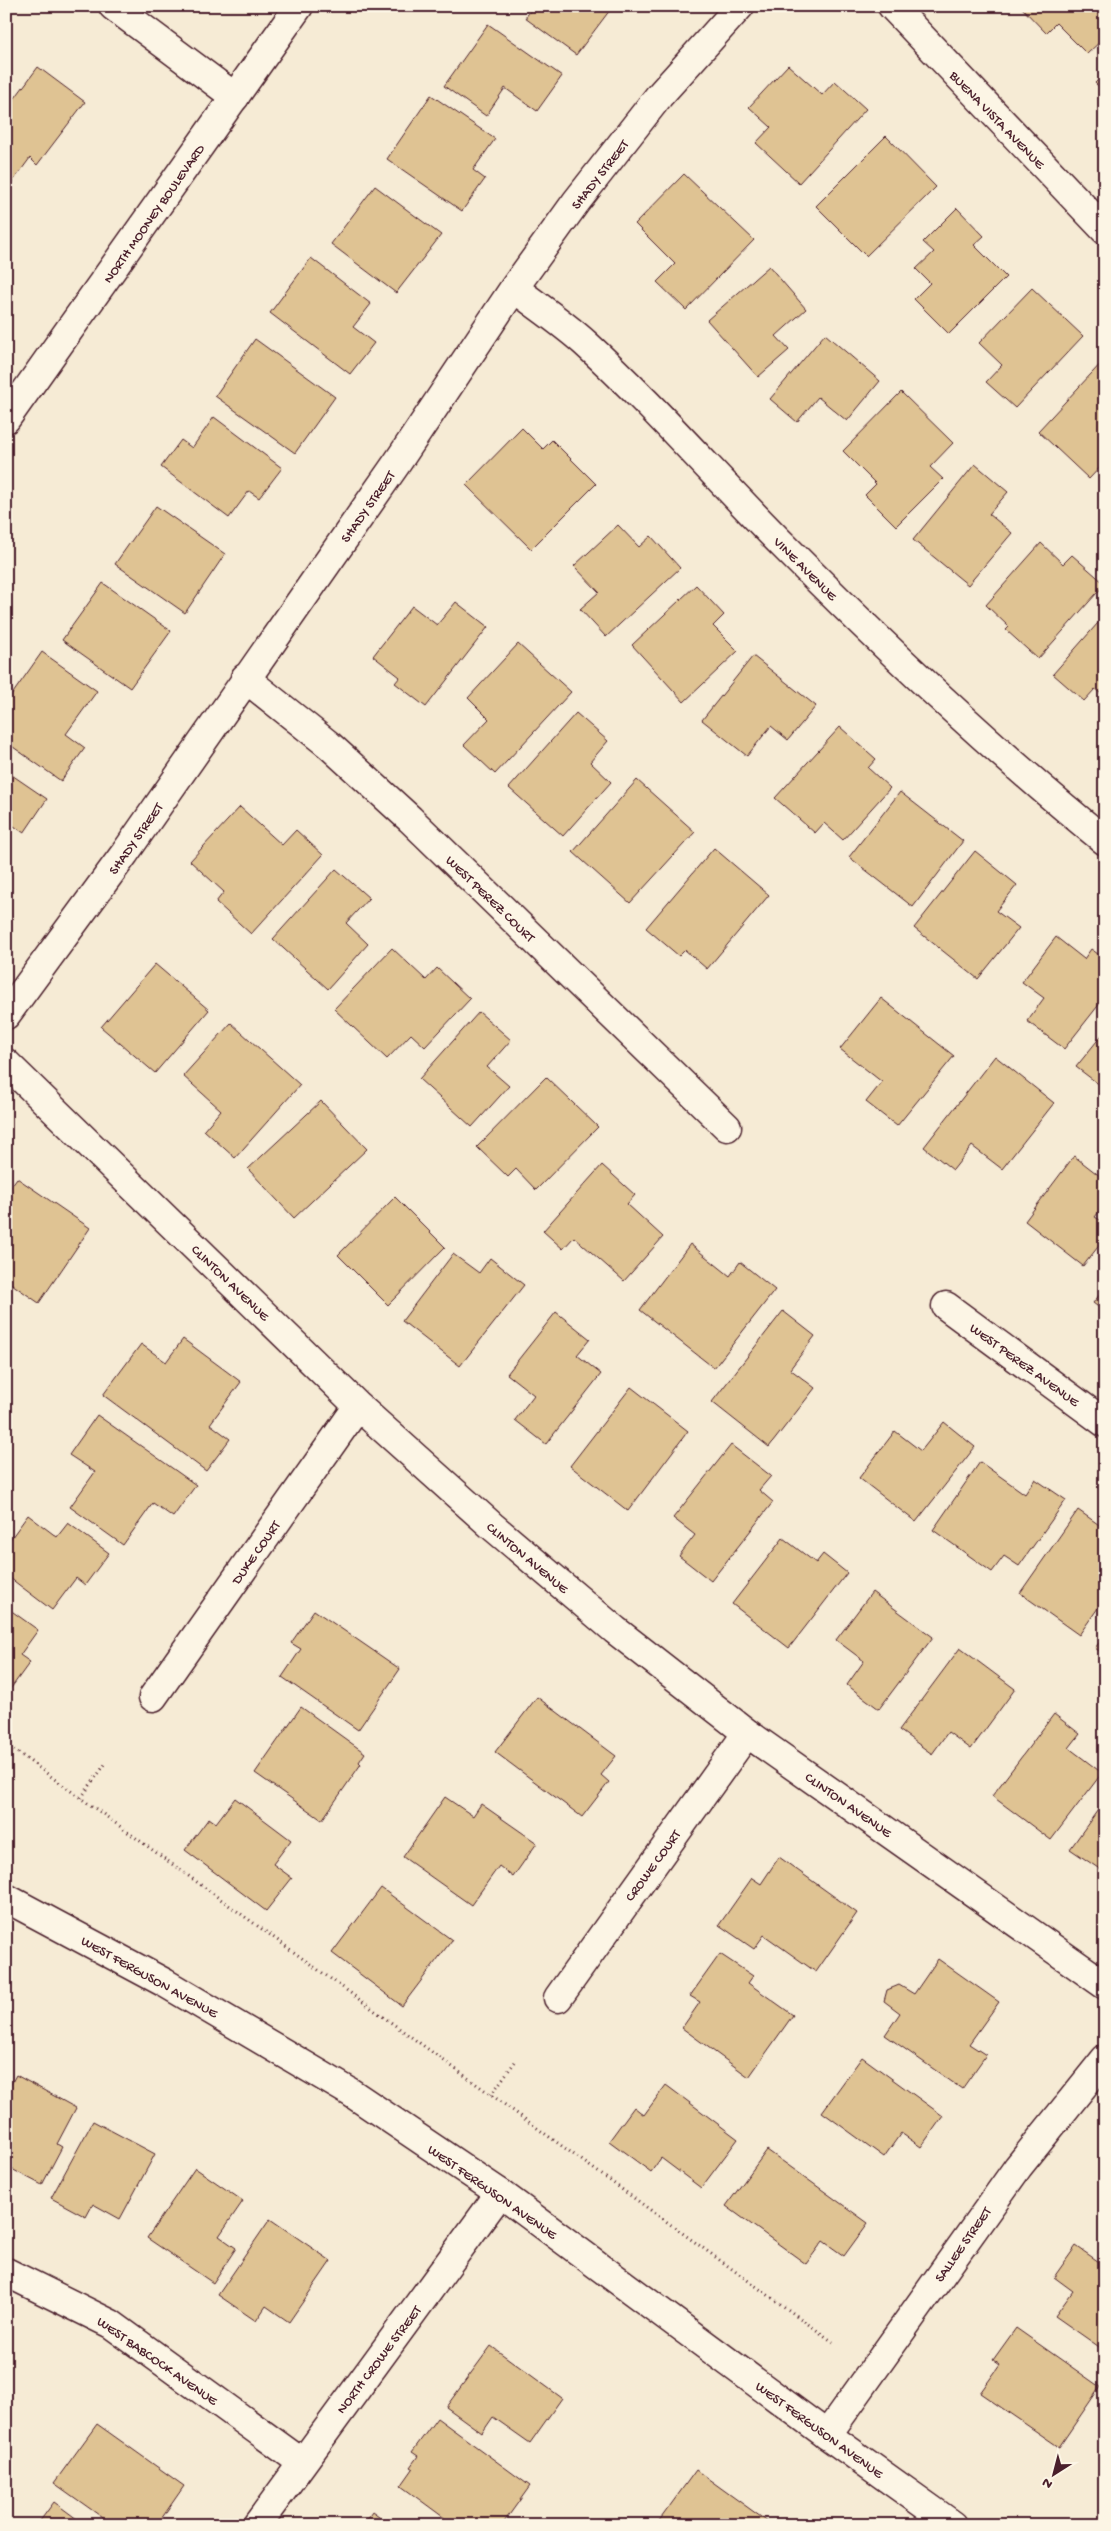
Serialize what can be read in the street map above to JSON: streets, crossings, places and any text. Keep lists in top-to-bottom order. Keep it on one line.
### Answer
{"streets":{"street":["BUENA VISTA AVENUE","SHADY STREET","NORTH MOONEY BOULEVARD","VINE AVENUE","WEST PEREZ COURT","CLINTON AVENUE","WEST PEREZ AVENUE","DUKE COURT","CROWE COURT","WEST FERGUSON AVENUE","SALLEE STREET","NORTH CROWE STREET","WEST BABCOCK AVENUE"]},"crossings":[["SHADY STREET","VINE AVENUE"],["SHADY STREET","WEST PEREZ COURT"],["CLINTON AVENUE","DUKE COURT"],["CLINTON AVENUE","CROWE COURT"],["WEST FERGUSON AVENUE","SALLEE STREET"],["WEST FERGUSON AVENUE","NORTH CROWE STREET"],["NORTH CROWE STREET","WEST BABCOCK AVENUE"]],"north":"bottom left"}
